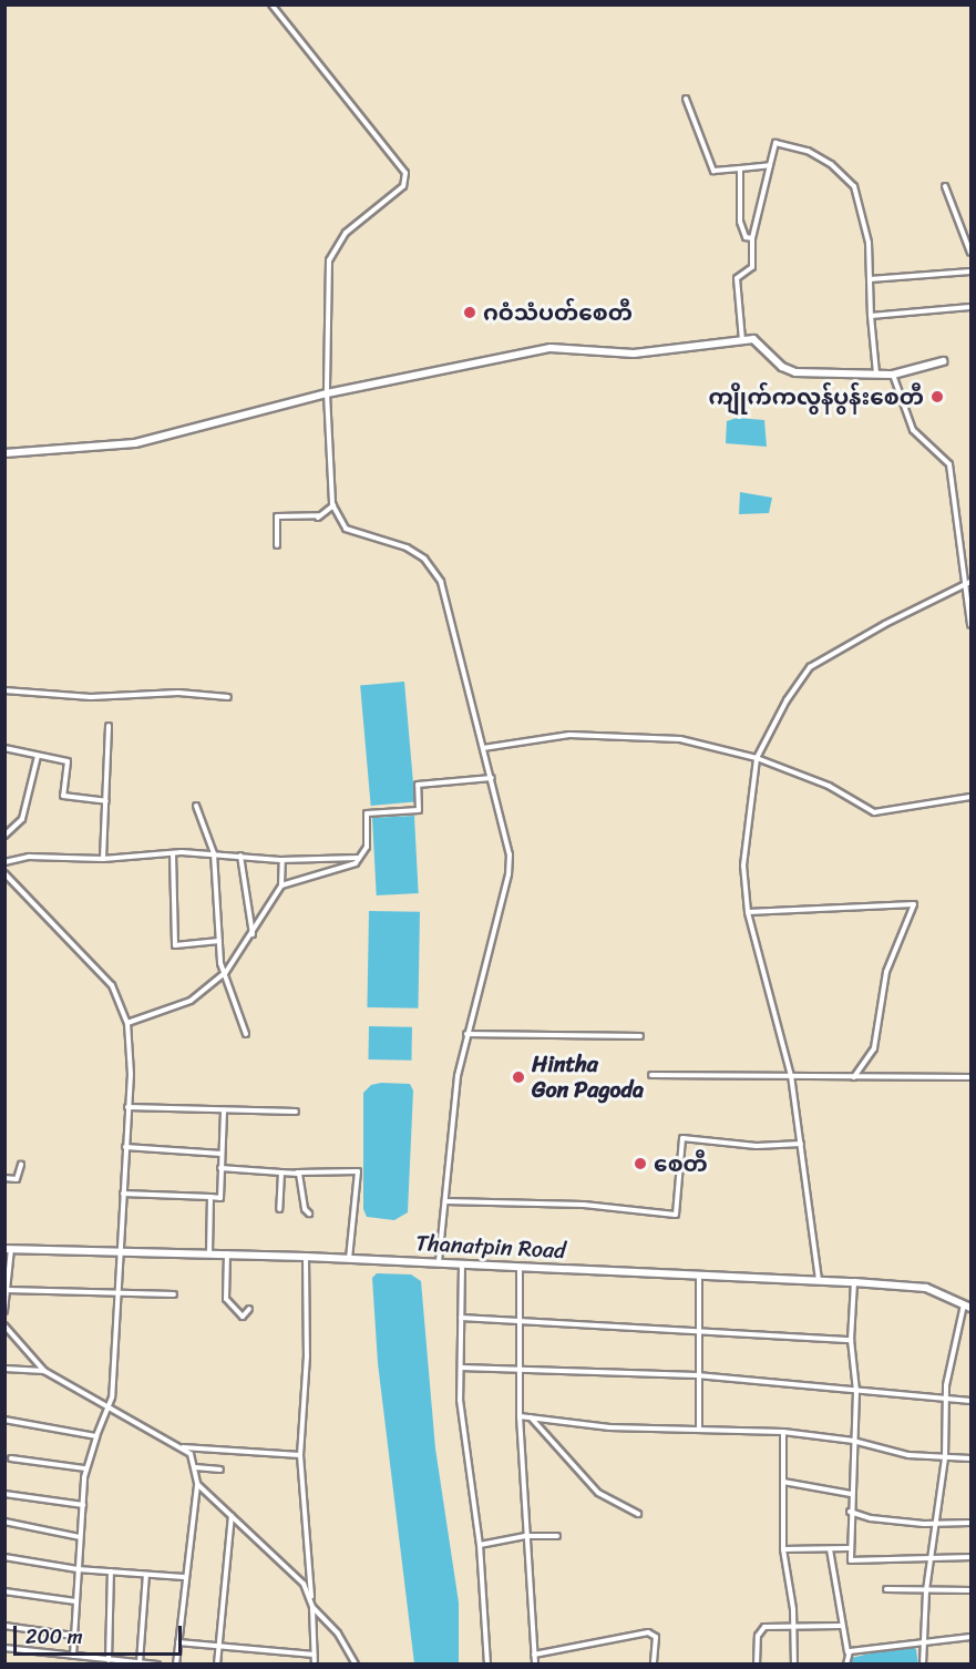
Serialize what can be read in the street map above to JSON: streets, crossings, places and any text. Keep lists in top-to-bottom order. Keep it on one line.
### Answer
{"streets":{"main road":["Thanatpin Road"]},"places":["ဂဝံသံပတ်စေတီ","ကျိုက်ကလွန်ပွန်းစေတီ","Hintha Gon Pagoda","စေတီ"],"scale_bar":"200 m"}
